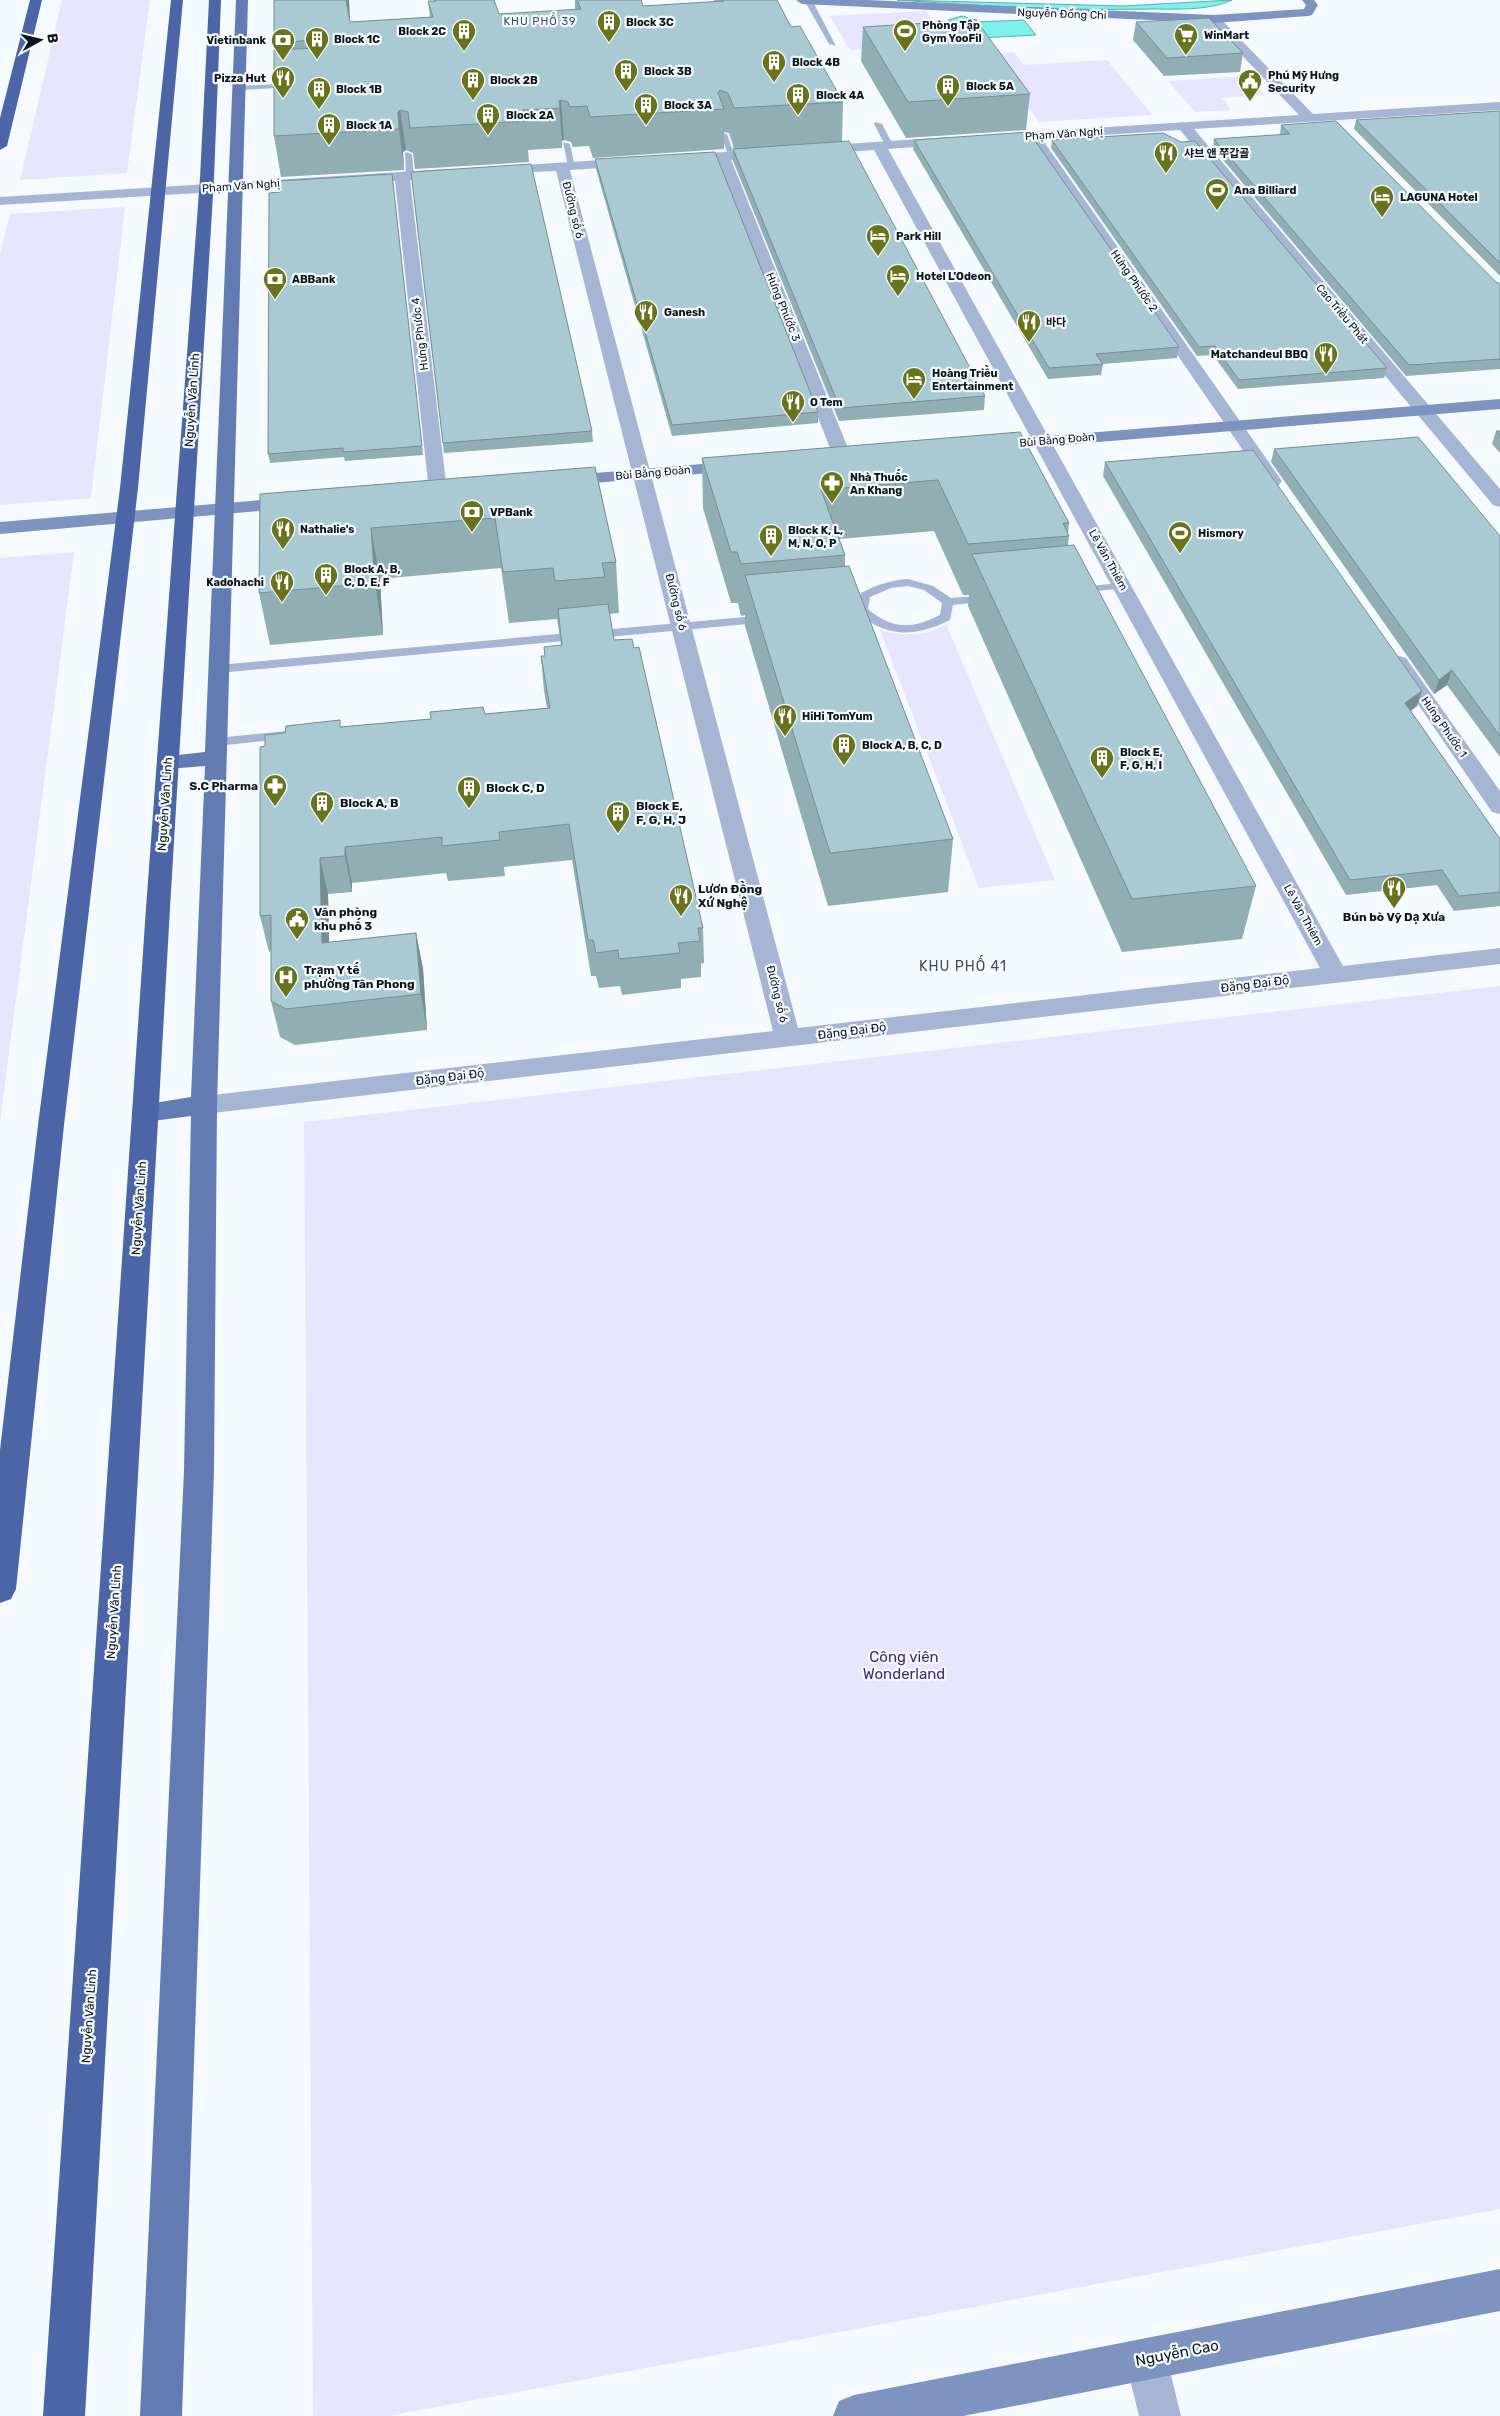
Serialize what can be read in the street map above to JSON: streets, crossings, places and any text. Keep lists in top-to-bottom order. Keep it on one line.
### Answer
{"streets":{"highway":["Nguyễn Văn Linh"],"street":["Nguyễn Đổng Chi","Phạm Văn Nghị","Đường số 6","Hưng Phước 2","Hưng Phước 3","Cao Triều Phát","Hưng Phước 4","Bùi Bằng Đoàn","Lê Văn Thiêm","Hưng Phước 1","Đặng Đại Độ","Nguyễn Cao"]},"crossings":[["Phạm Văn Nghị","Hưng Phước 2"],["Phạm Văn Nghị","Cao Triều Phát"],["Phạm Văn Nghị","Hưng Phước 4"],["Phạm Văn Nghị","Nguyễn Văn Linh"],["Đường số 6","Bùi Bằng Đoàn"],["Đường số 6","Đặng Đại Độ"],["Hưng Phước 2","Bùi Bằng Đoàn"],["Cao Triều Phát","Bùi Bằng Đoàn"],["Bùi Bằng Đoàn","Lê Văn Thiêm"],["Lê Văn Thiêm","Đặng Đại Độ"]],"districts":["KHU PHỐ 39","KHU PHỐ 41"],"parks":["Công viên Wonderland"],"places":{"building":["Block 3C","Block 2C","Block 1C","Block 4B","Block 3B","Block 2B","Block 5A","Block 1B","Block 4A","Block 3A","Block 2A","Block 1A","Block K, L, M, N, O, P","Block A, B, C, D, E, F","Block A, B, C, D","Block E, F, G, H, I","Block C, D","Block A, B","Block E, F, G, H, J"],"sports":["Phòng Tập Gym YooFil","Ana Billiard","Hismory"],"supermarket":["WinMart"],"bank":["Vietinbank","ABBank","VPBank"],"restaurant":["Pizza Hut","샤브 앤 쭈갑골","Ganesh","바다","Matchandeul BBQ","O Tem","Nathalie's","Kadohachi","HiHi TomYum","Bún bò Vỹ Dạ Xưa","Lươn Đồng Xứ Nghệ"],"public building":["Phú Mỹ Hưng Security","Văn phòng khu phố 3"],"hotel":["LAGUNA Hotel","Park Hill","Hotel L'Odeon","Hoàng Triều Entertainment"],"pharmacy":["Nhà Thuốc An Khang","S.C Pharma"],"hospital":["Trạm Y tế phường Tân Phong"]},"north":"right"}
